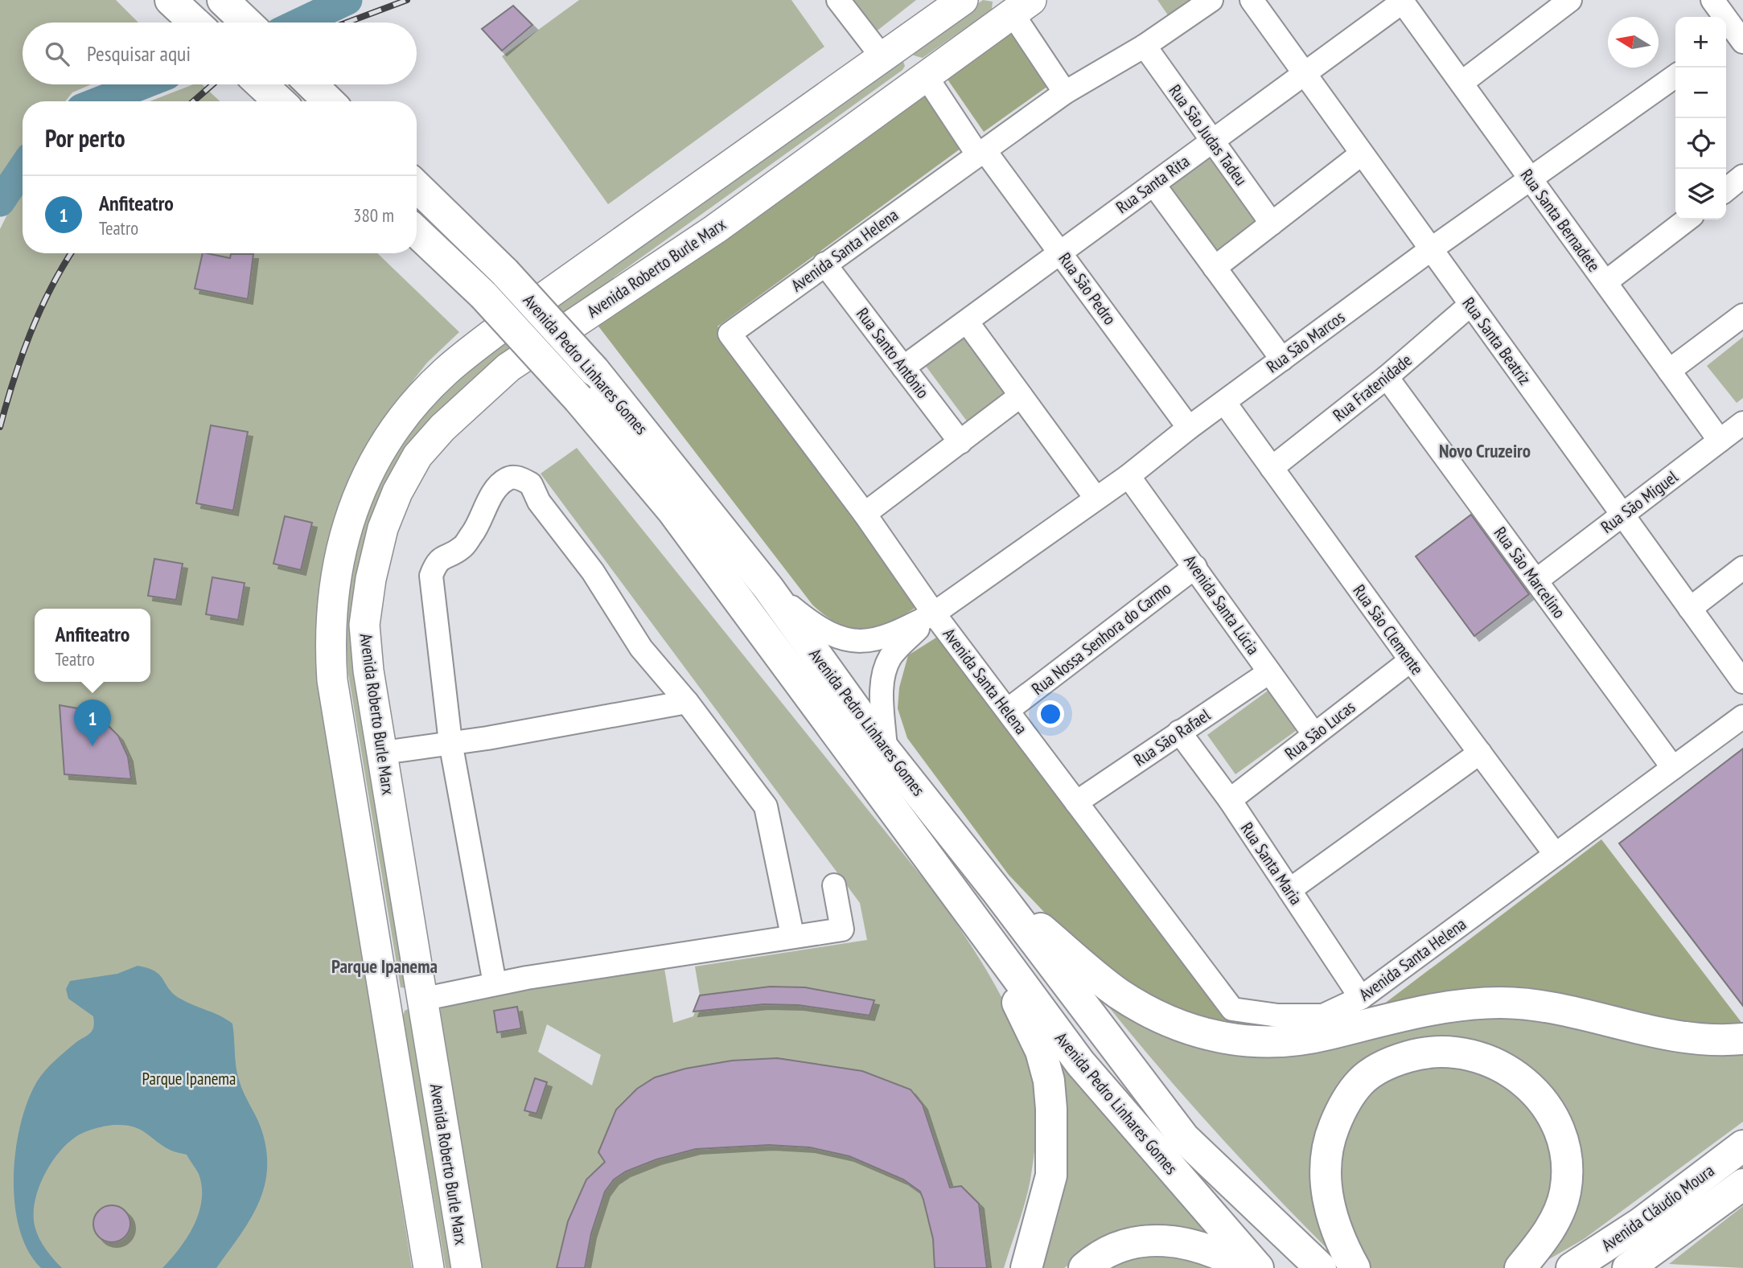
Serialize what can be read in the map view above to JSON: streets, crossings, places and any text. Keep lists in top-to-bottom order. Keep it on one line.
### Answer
{"streets":{"highway":["Avenida Pedro Linhares Gomes","Avenida Cláudio Moura"],"main road":["Avenida Roberto Burle Marx"],"street":["Rua São Judas Tadeu","Rua Santa Rita","Rua Santa Bernadete","Avenida Santa Helena","Rua São Pedro","Rua Santa Beatriz","Rua São Marcos","Rua Santo Antônio","Rua Fratenidade","Rua São Miguel","Rua São Marcelino","Avenida Santa Lúcia","Rua São Clemente","Rua Nossa Senhora do Carmo","Rua São Lucas","Rua São Rafael","Rua Santa Maria"]},"crossings":[["Rua São Judas Tadeu","Rua Santa Rita"],["Rua São Judas Tadeu","Avenida Santa Helena"],["Rua Santa Rita","Rua Santa Bernadete"],["Rua Santa Rita","Rua São Pedro"],["Rua Santa Rita","Rua Santa Beatriz"],["Rua Santa Rita","Rua Santo Antônio"],["Rua Santa Bernadete","Rua São Marcos"],["Rua Santa Bernadete","Rua São Miguel"],["Avenida Santa Helena","Rua São Pedro"],["Avenida Santa Helena","Rua São Marcos"],["Avenida Santa Helena","Rua Santo Antônio"],["Avenida Santa Helena","Rua São Marcelino"],["Avenida Santa Helena","Rua São Clemente"],["Avenida Santa Helena","Rua Nossa Senhora do Carmo"],["Avenida Santa Helena","Rua São Rafael"],["Avenida Santa Helena","Rua Santa Maria"],["Avenida Roberto Burle Marx","Rua São Pedro"],["Rua São Pedro","Rua São Marcos"],["Rua Santa Beatriz","Rua São Marcos"],["Rua Santa Beatriz","Rua Fratenidade"],["Rua Santa Beatriz","Rua São Miguel"],["Rua São Marcos","Avenida Santa Lúcia"],["Rua São Marcos","Rua São Clemente"],["Rua Fratenidade","Rua São Marcelino"],["Rua Fratenidade","Rua São Clemente"],["Rua São Miguel","Rua São Marcelino"],["Avenida Santa Lúcia","Rua Nossa Senhora do Carmo"],["Avenida Santa Lúcia","Rua São Lucas"],["Avenida Santa Lúcia","Rua São Rafael"],["Rua São Clemente","Rua São Lucas"],["Rua São Lucas","Rua Santa Maria"],["Rua São Rafael","Rua Santa Maria"]],"districts":["Novo Cruzeiro","Parque Ipanema"],"parks":["Parque Ipanema"],"north":"left","page":{"map_buttons":["+","−"],"search":"Pesquisar aqui","heading":"Por perto","list":[{"mark":"1","name":"Anfiteatro","note":"Teatro","value":"380 m"}],"popup":["Anfiteatro","Teatro"],"pins":"1"}}
